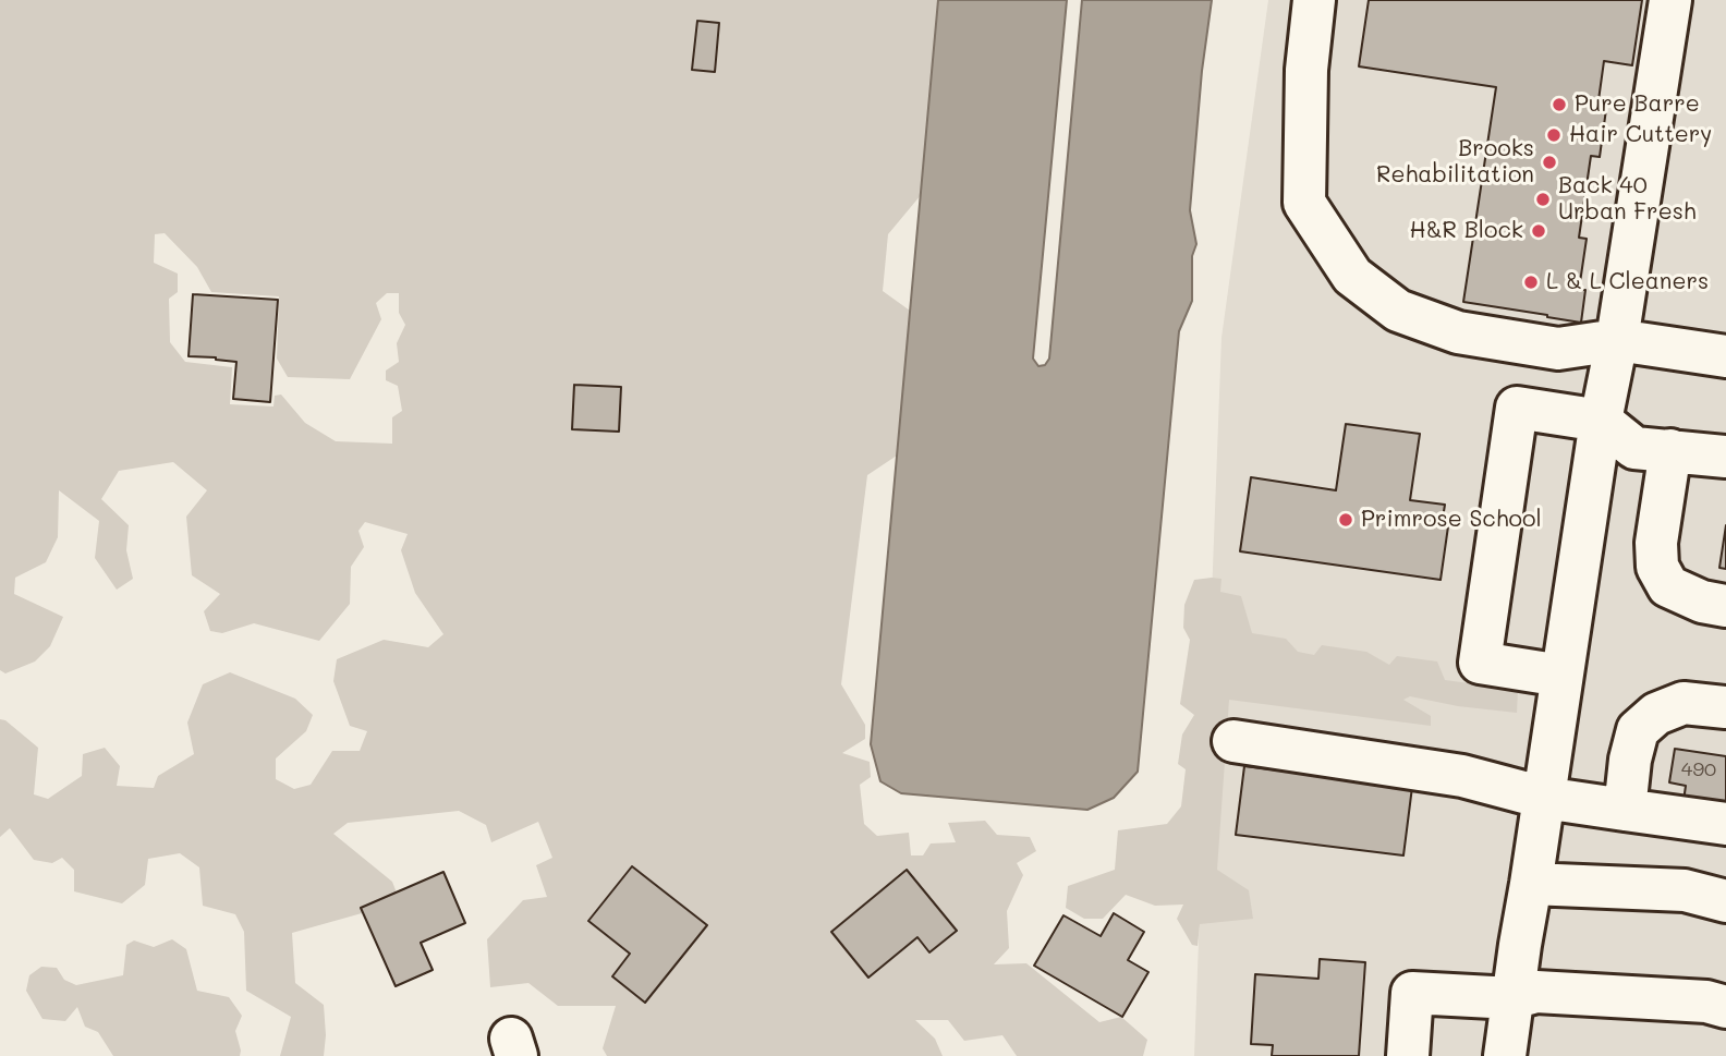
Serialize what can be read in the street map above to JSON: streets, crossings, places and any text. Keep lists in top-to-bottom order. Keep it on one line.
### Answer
{"places":["Pure Barre","Hair Cuttery","Brooks Rehabilitation","Back 40 Urban Fresh","H&R Block","L & L Cleaners","Primrose School"],"house_numbers":["490"]}
